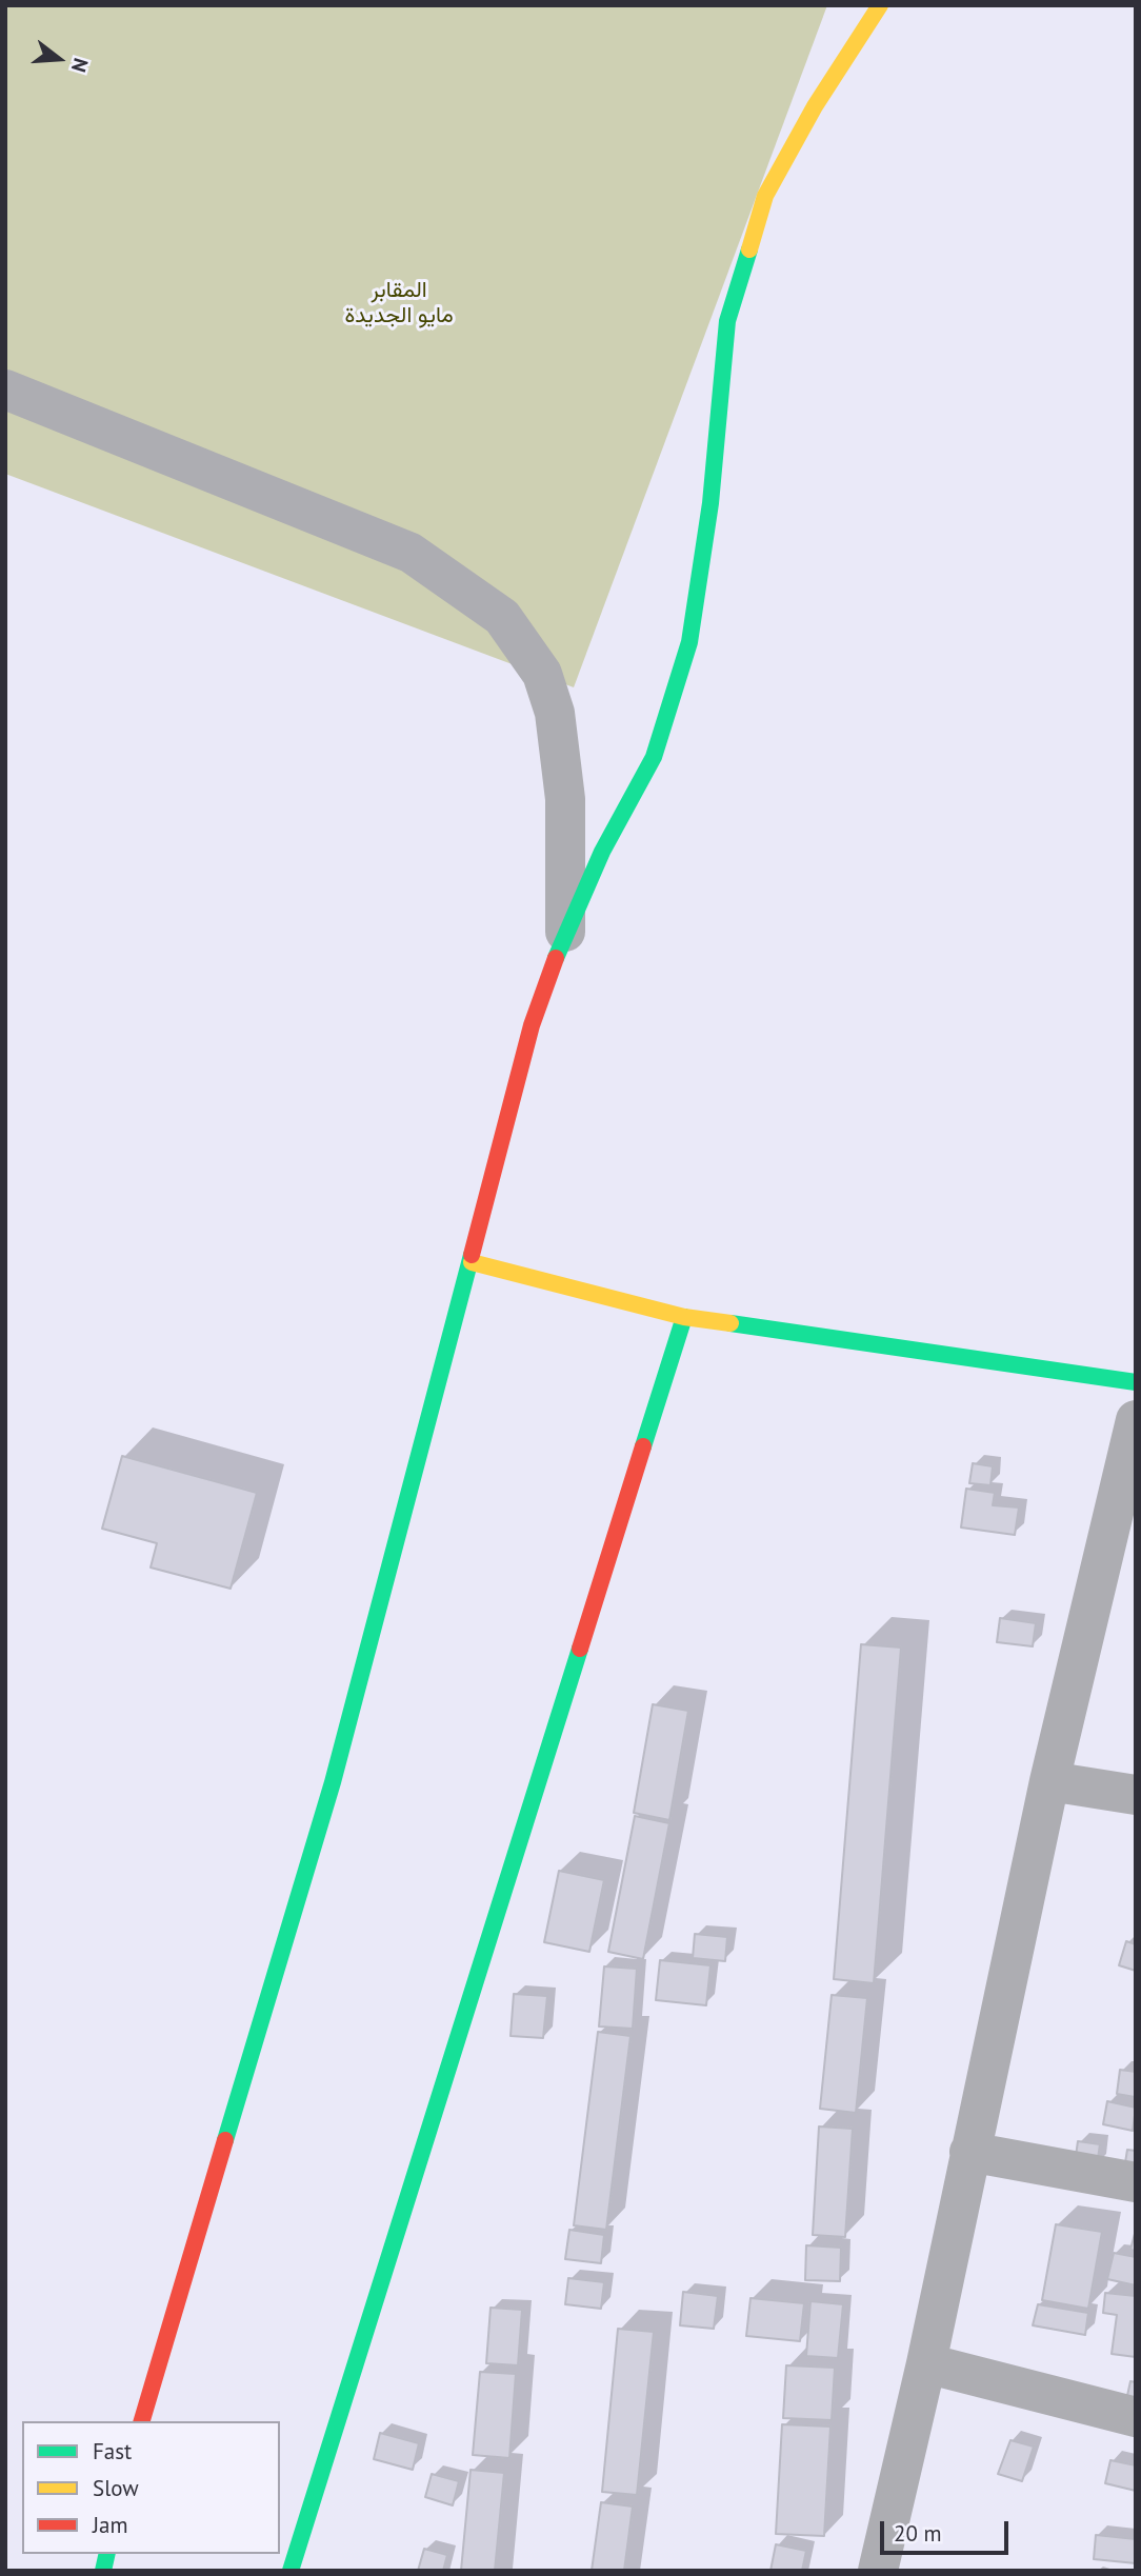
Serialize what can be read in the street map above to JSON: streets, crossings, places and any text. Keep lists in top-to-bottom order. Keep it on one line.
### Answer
{"parks":["المقابر مايو الجديدة"],"legend":["Fast","Slow","Jam"],"scale_bar":"20 m","north":"right"}
